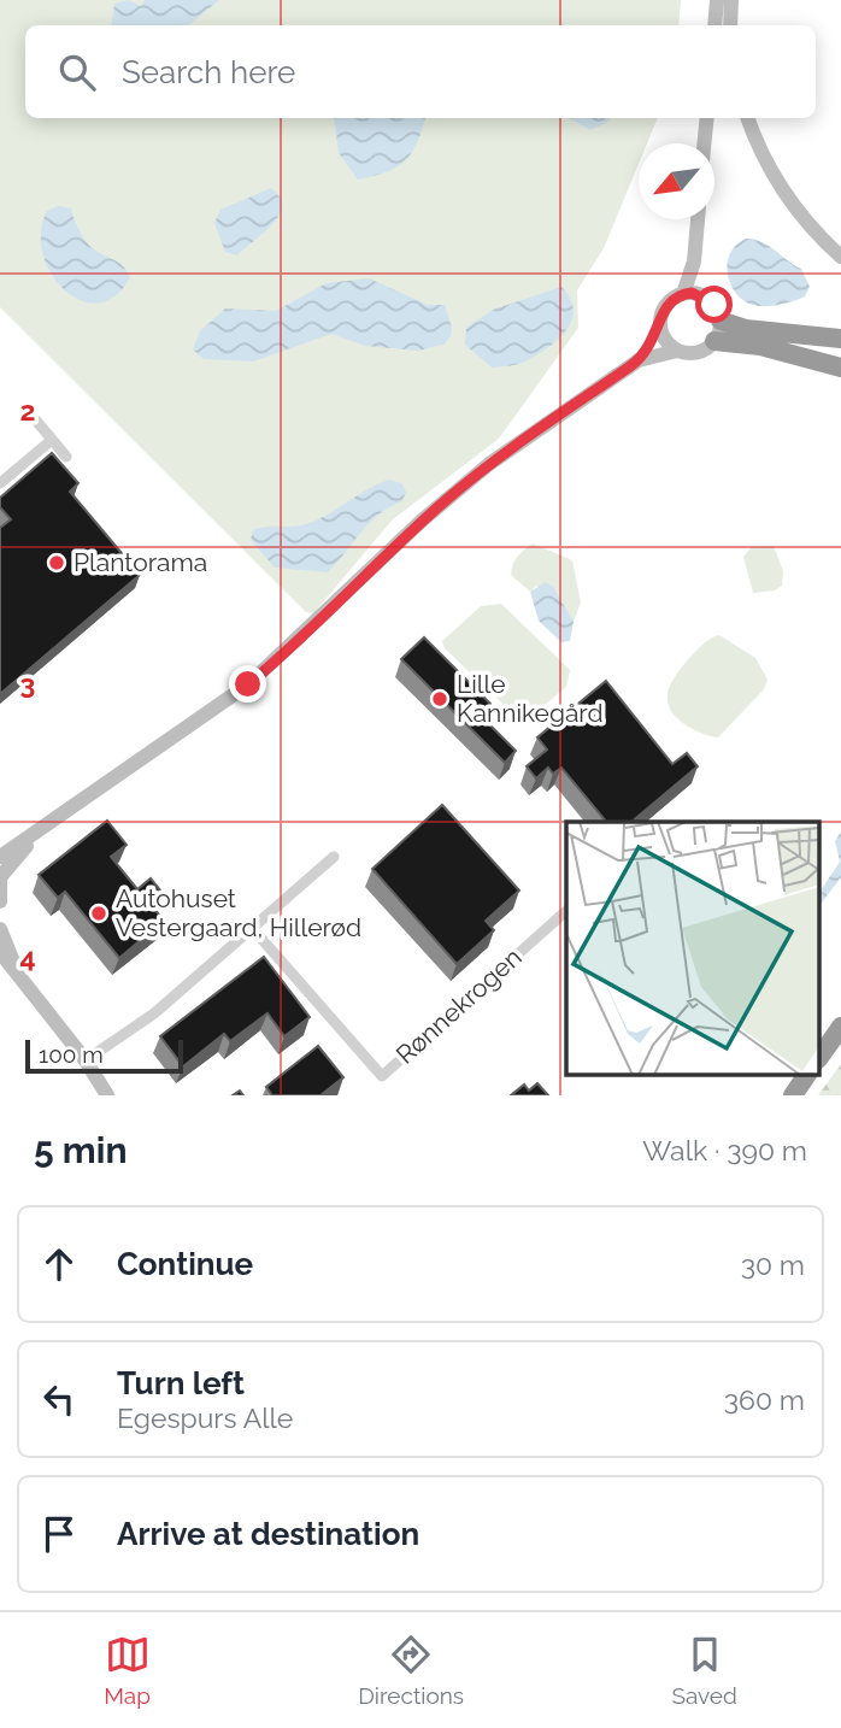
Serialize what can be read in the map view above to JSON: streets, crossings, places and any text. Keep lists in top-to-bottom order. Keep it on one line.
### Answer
{"streets":{"street":["Rønnekrogen"]},"places":["Plantorama","Lille Kannikegård","Autohuset Vestergaard, Hillerød"],"scale_bar":"100 m","north":"bottom left","page":{"search":"Search here","scale":"100 m","heading":["5 min","Walk · 390 m"],"list":[["Continue","30 m"],["Turn left","Egespurs Alle","360 m"],"Arrive at destination"],"nav":["Map","Directions","Saved"]},"grid":{"rows":["2","3","4"]}}
